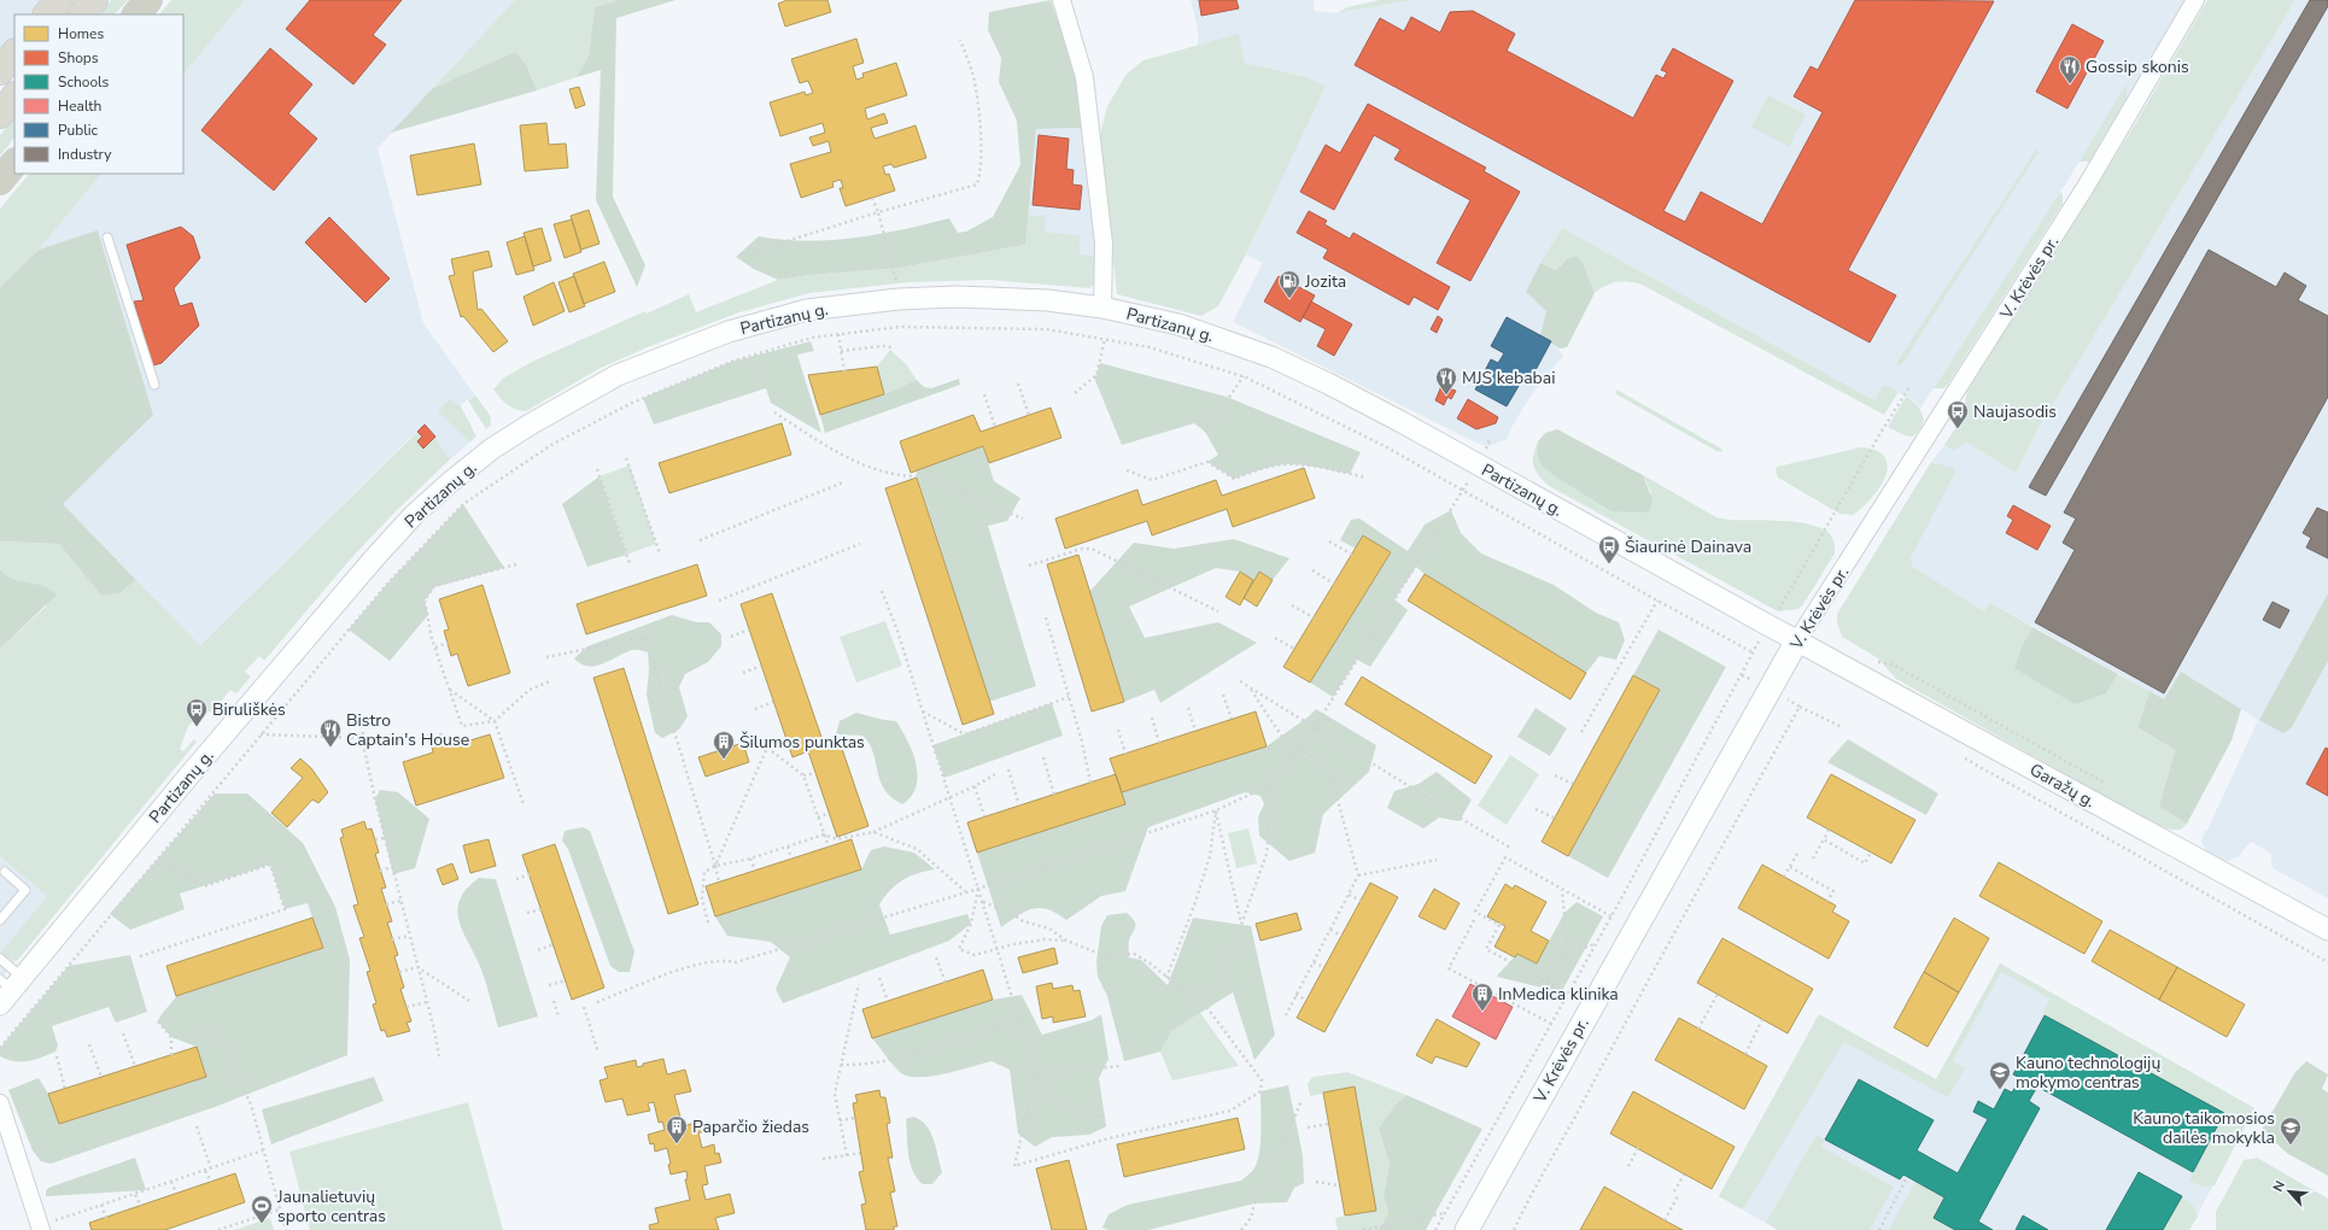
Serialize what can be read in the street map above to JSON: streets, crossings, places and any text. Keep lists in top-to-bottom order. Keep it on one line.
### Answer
{"streets":{"main road":["V. Krėvės pr."],"street":["Partizanų g.","Garažų g."]},"crossings":[["V. Krėvės pr.","Partizanų g."],["V. Krėvės pr.","Garažų g."],["Partizanų g.","Garažų g."]],"places":{"restaurant":["Gossip skonis","MJS kebabai","Bistro Captain's House"],"fuel station":["Jozita"],"bus stop":["Naujasodis","Šiaurinė Dainava","Biruliškės"],"building":["Šilumos punktas","InMedica klinika","Paparčio žiedas"],"school or university":["Kauno technologijų mokymo centras","Kauno taikomosios dailės mokykla"],"sports":["Jaunalietuvių sporto centras"]},"legend":["Homes","Shops","Schools","Health","Public","Industry"],"north":"top left"}
